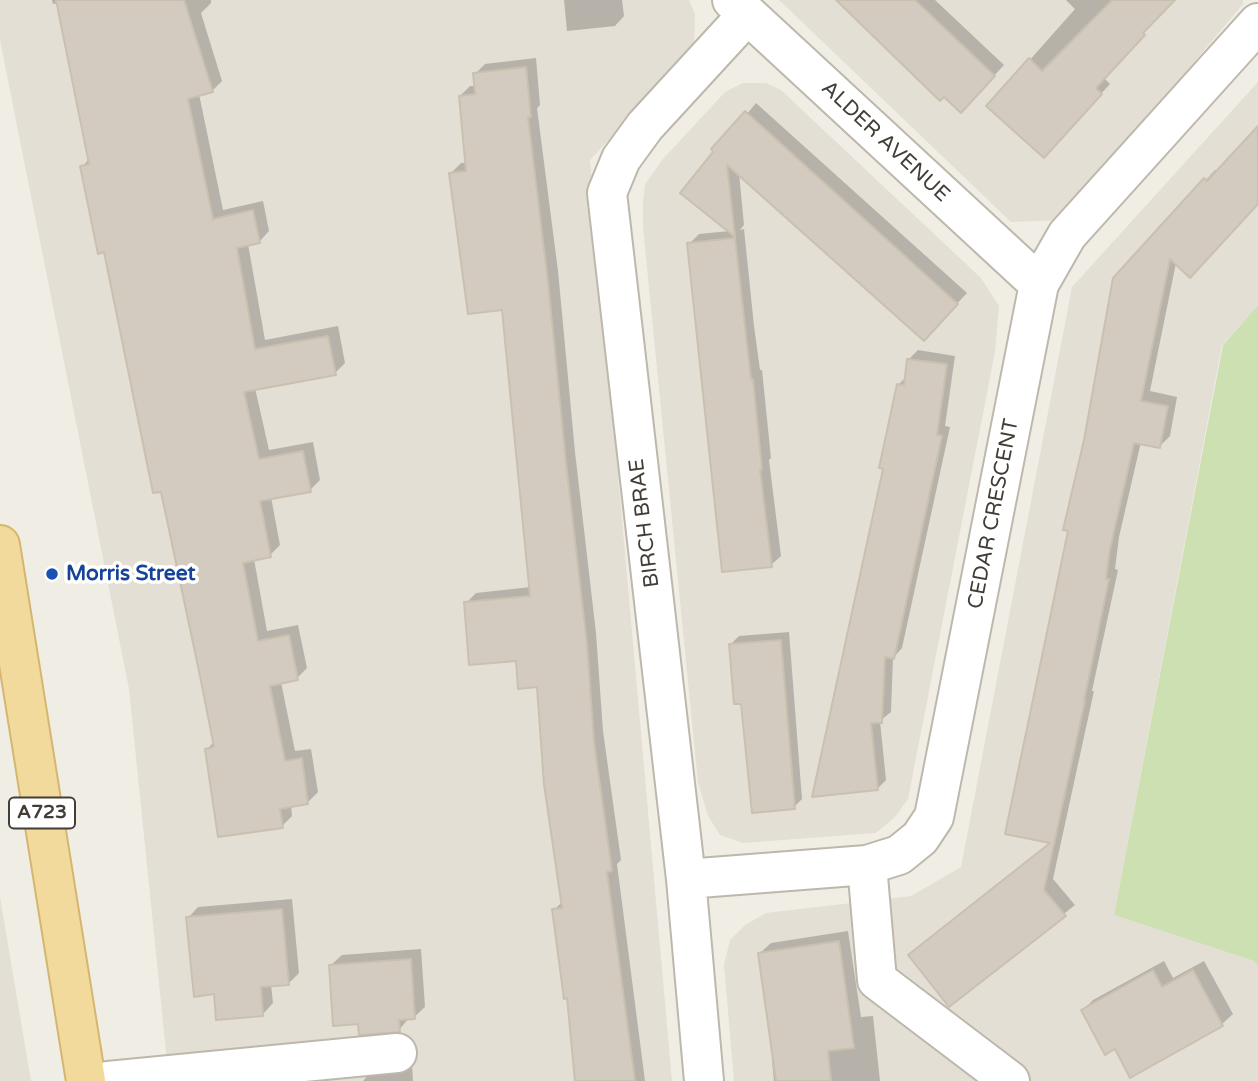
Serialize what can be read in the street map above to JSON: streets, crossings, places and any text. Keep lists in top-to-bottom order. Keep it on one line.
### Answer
{"streets":{"main road":["A723"],"street":["ALDER AVENUE","CEDAR CRESCENT","BIRCH BRAE"]},"crossings":[["ALDER AVENUE","CEDAR CRESCENT"],["ALDER AVENUE","BIRCH BRAE"],["CEDAR CRESCENT","BIRCH BRAE"]],"places":["Morris Street"]}
